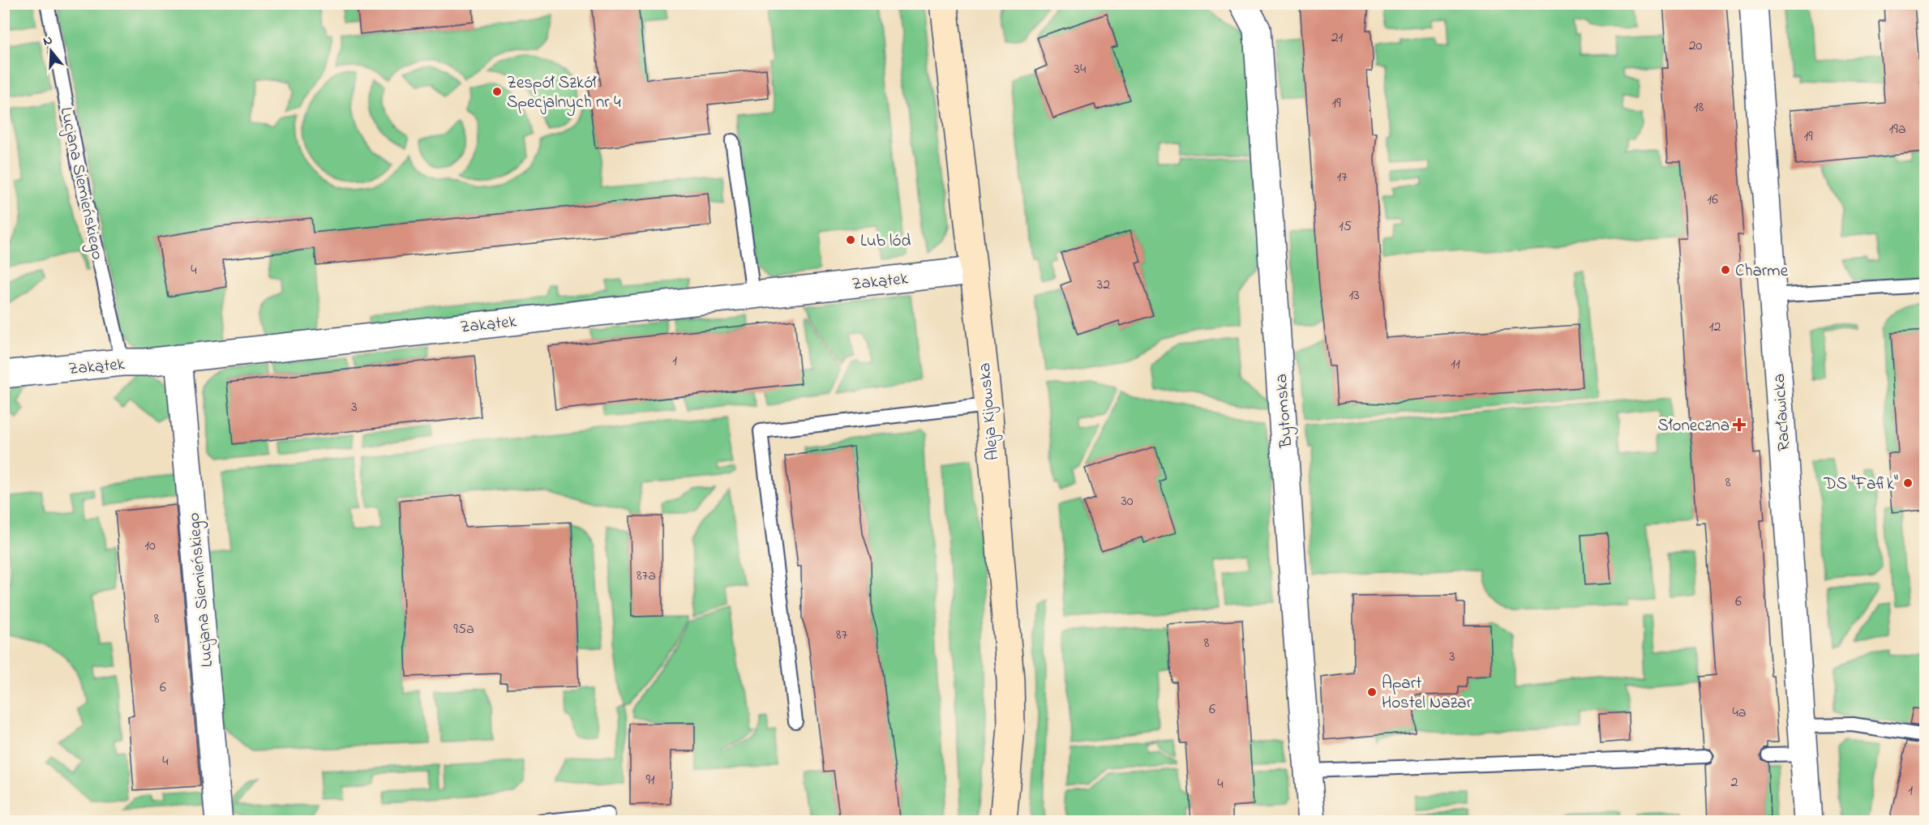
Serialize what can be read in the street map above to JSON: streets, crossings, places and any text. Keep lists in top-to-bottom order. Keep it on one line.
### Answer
{"streets":{"street":["Lucjana Siemieńskiego","Zakątek","Bytomska","Aleja Kijowska","Racławicka"]},"crossings":[["Lucjana Siemieńskiego","Zakątek"],["Zakątek","Aleja Kijowska"]],"places":{"other":["Zespół Szkół Specjalnych nr 4","Lub lód","Charme","DS \"Fafik\"","Apart Hostel Nazar"],"health":["Słoneczna"]},"house_numbers":["21","20","34","19","18","19a","19","17","16","15","4","32","13","12","1","11","3","8","30","10","87a","6","8","95a","87","8","3","6","6","4a","4","91","2","4","1"],"north":"top"}
